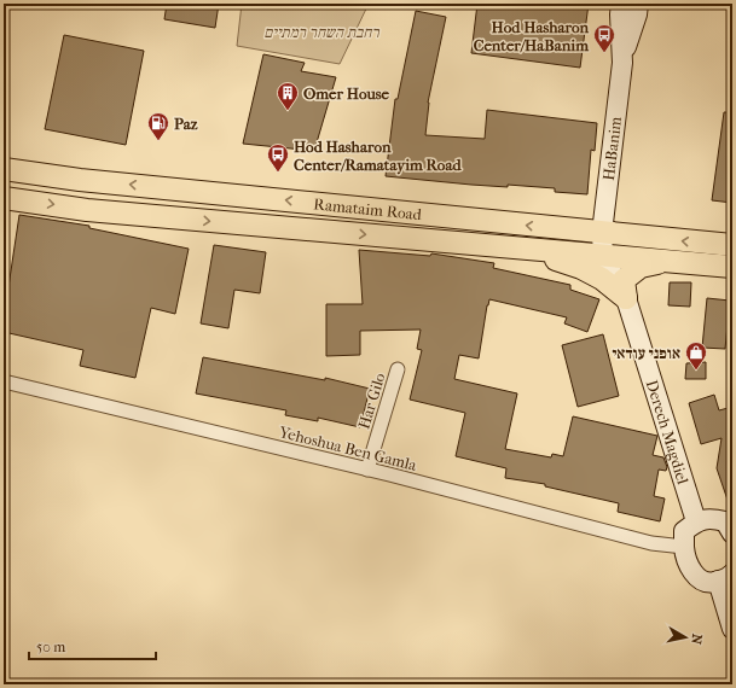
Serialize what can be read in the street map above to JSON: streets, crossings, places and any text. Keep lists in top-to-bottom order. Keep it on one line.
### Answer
{"streets":{"main road":["HaBanim","Ramataim Road","Derech Magdiel"],"street":["Har Gilo","Yehoshua Ben Gamla"]},"crossings":[["HaBanim","Ramataim Road"],["HaBanim","Derech Magdiel"],["Ramataim Road","Derech Magdiel"],["Har Gilo","Yehoshua Ben Gamla"]],"parks":["רחבת השחר רמתיים"],"places":{"bus stop":["Hod Hasharon Center/HaBanim","Hod Hasharon Center/Ramatayim Road"],"building":["Omer House"],"fuel station":["Paz"],"shop":["אופני עודאי"]},"scale_bar":"50 m","north":"right"}
